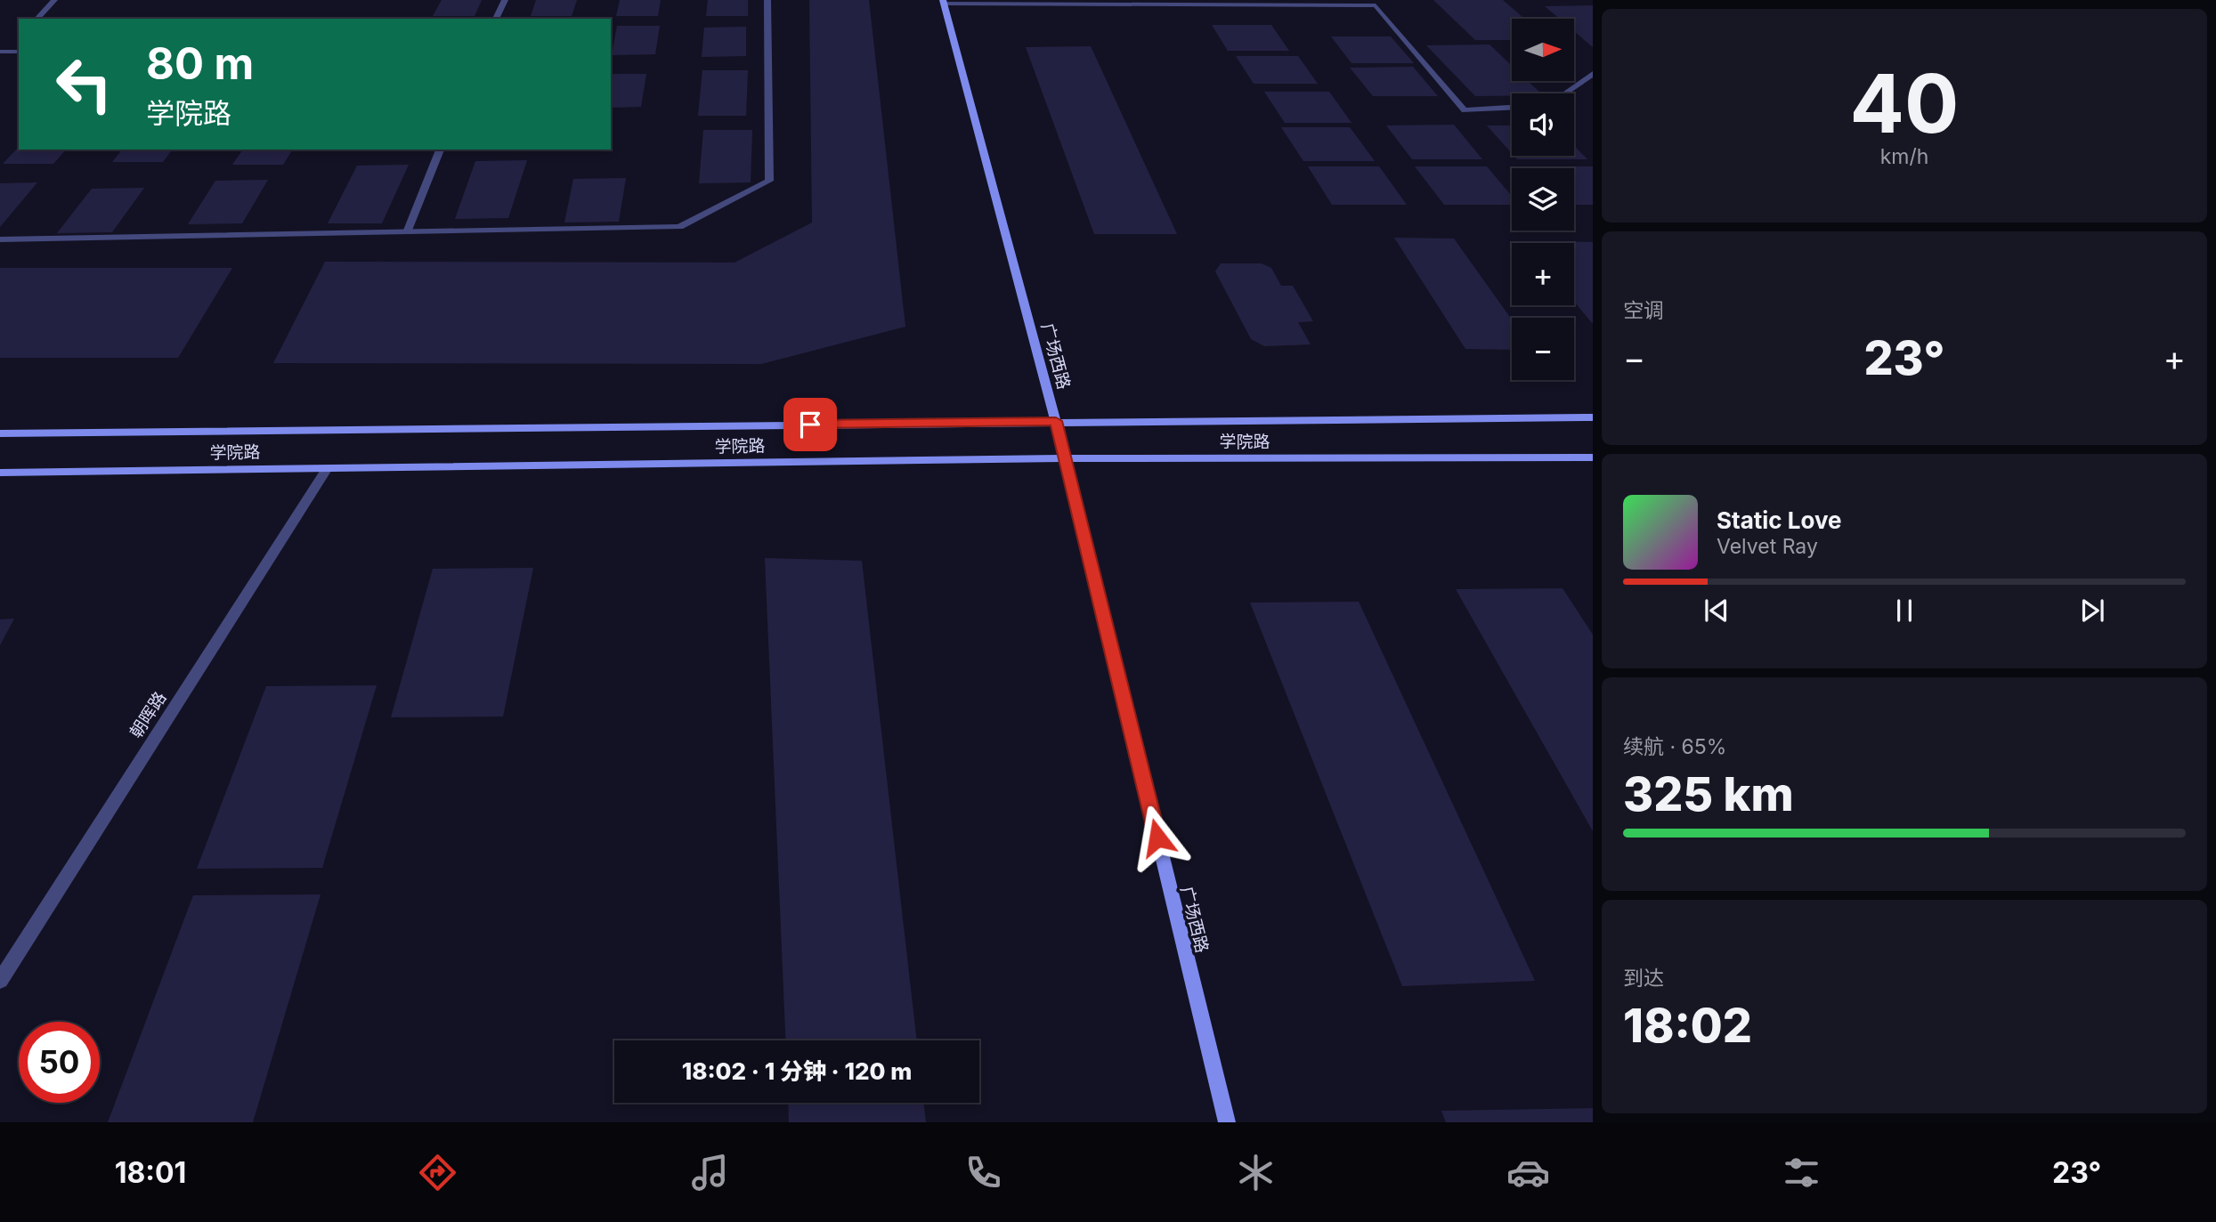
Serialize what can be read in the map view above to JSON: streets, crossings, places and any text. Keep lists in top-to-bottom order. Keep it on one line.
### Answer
{"streets":{"main road":["广场西路","学院路"],"street":["朝晖路"]},"crossings":[["广场西路","学院路"],["学院路","朝晖路"]],"north":"right","page":{"tile":[["40","km/h"],"空调",["续航 · 65%","325 km"],["到达","18:02"]],"map_buttons":["+","−"],"turn":["80 m","学院路"],"heat":["−","23°","+"],"song":["Static Love","Velvet Ray"],"limit":"50","trip":"18:02 · 1 分钟 · 120 m","tabs":["18:01","23°"]}}
